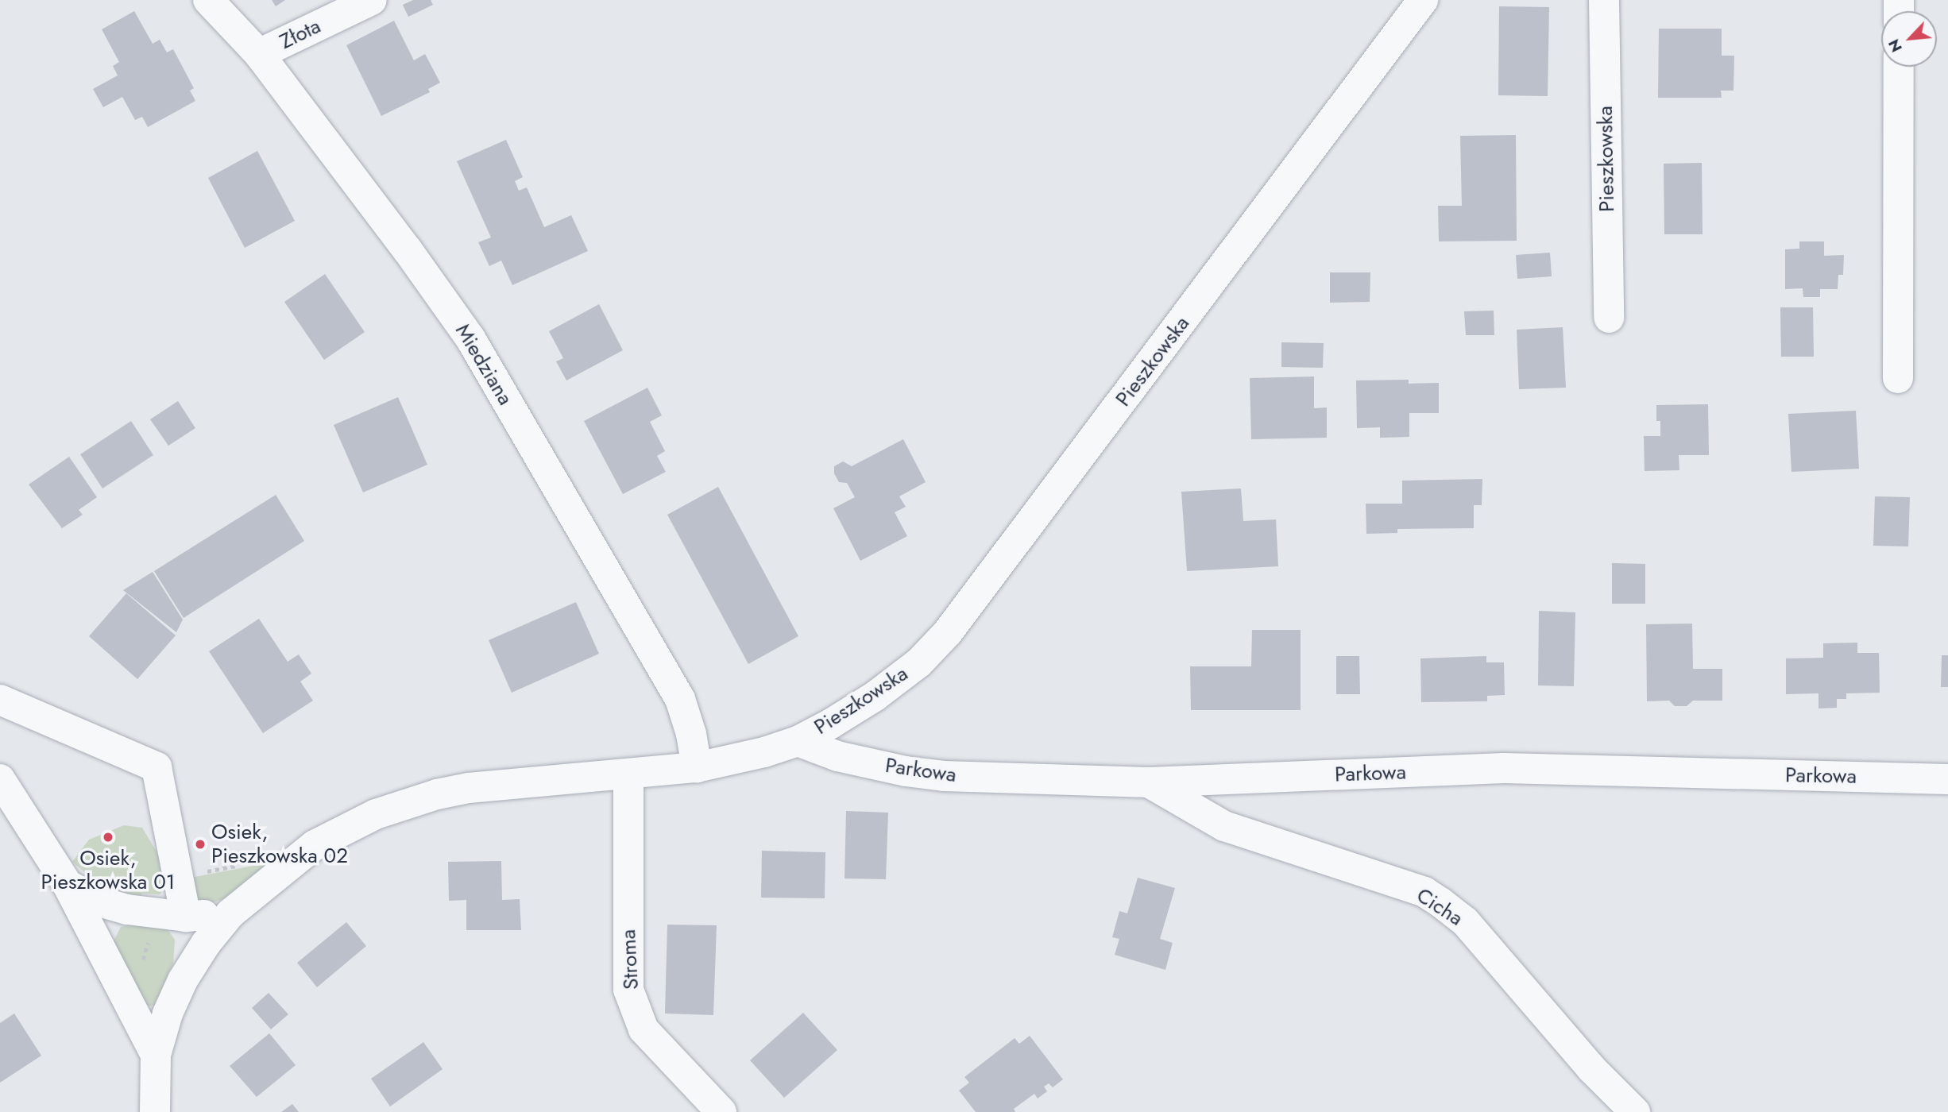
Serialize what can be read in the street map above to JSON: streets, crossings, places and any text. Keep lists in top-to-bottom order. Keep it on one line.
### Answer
{"streets":{"street":["Złota","Pieszkowska","Miedziana","Parkowa","Cicha","Stroma"]},"crossings":[["Złota","Miedziana"],["Pieszkowska","Miedziana"],["Pieszkowska","Parkowa"],["Pieszkowska","Stroma"],["Parkowa","Cicha"]],"places":["Osiek, Pieszkowska 01","Osiek, Pieszkowska 02"],"north":"bottom left"}
